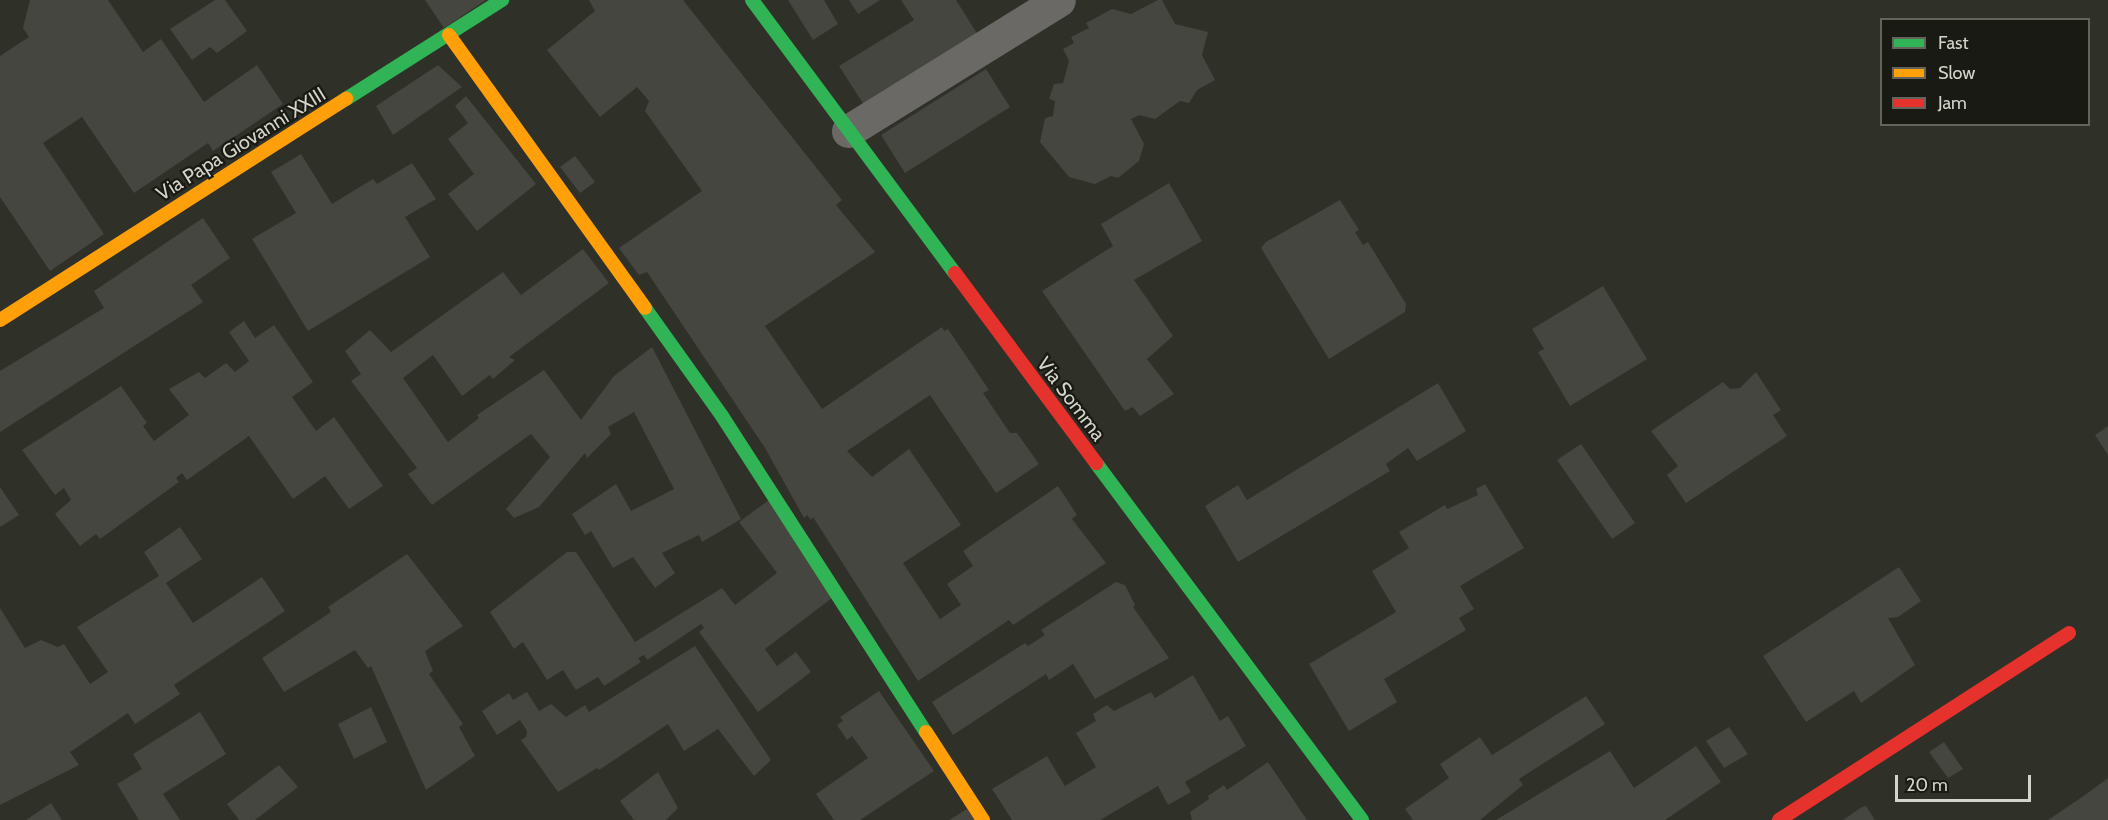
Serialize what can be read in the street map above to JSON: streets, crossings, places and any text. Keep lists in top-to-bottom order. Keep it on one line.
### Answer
{"streets":{"street":["Via Papa Giovanni XXIII","Via Somma"]},"legend":["Fast","Slow","Jam"],"scale_bar":"20 m"}
